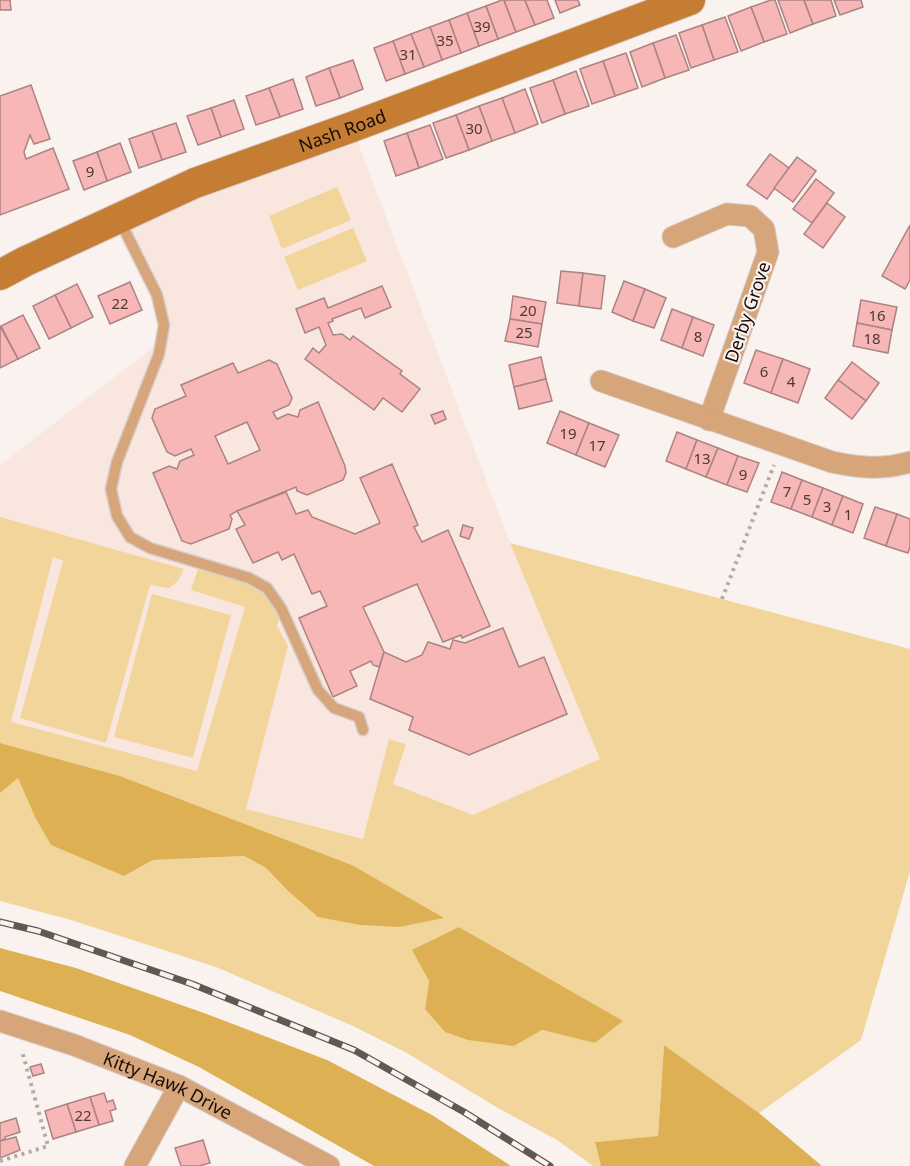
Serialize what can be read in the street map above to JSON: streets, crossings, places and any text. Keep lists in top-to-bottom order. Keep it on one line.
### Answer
{"streets":{"street":["Nash Road","Derby Grove","Kitty Hawk Drive"]},"house_numbers":["39","35","31","30","9","22","20","16","25","8","18","6","4","19","17","13","9","7","5","3","1","22"]}
